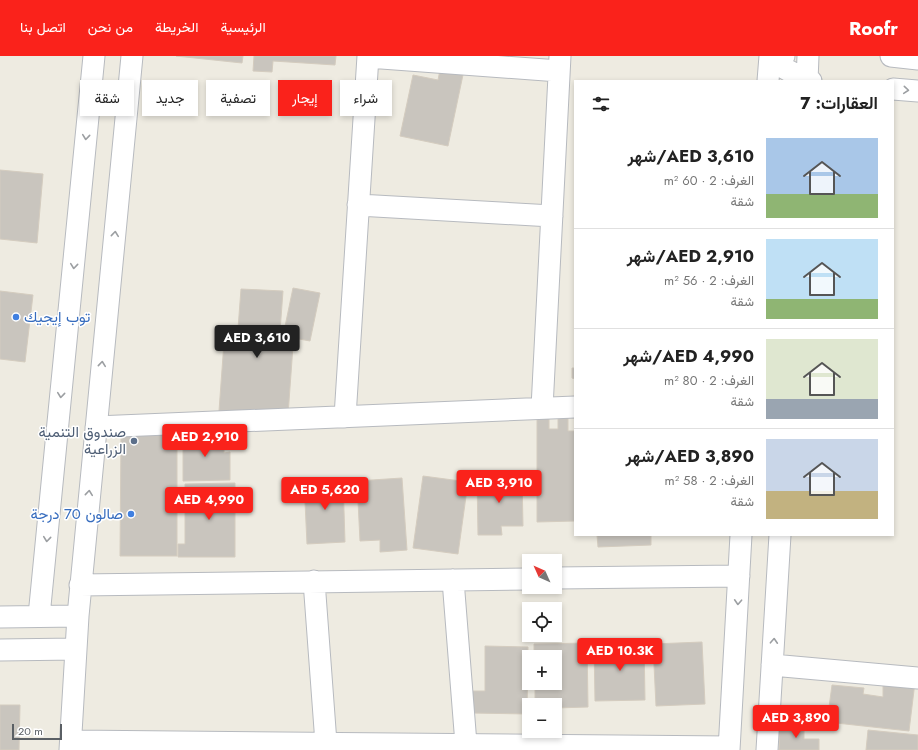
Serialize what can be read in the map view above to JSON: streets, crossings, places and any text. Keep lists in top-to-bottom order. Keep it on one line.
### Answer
{"places":["توب إيجيك","صندوق التنمية الزراعية","صالون 70 درجة"],"scale_bar":"20 m","north":"top left","page":{"header":"Roofr","nav":["الرئيسية","الخريطة","من نحن","اتصل بنا"],"chip":["شراء","إيجار","تصفية","جديد","شقة"],"heading":"العقارات: 7","list":[{"name":"AED 3,610/شهر","note":"الغرف: 2 · 60 m² · شقة"},{"name":"AED 2,910/شهر","note":"الغرف: 2 · 56 m² · شقة"},{"name":"AED 4,990/شهر","note":"الغرف: 2 · 80 m² · شقة"},{"name":"AED 3,890/شهر","note":"الغرف: 2 · 58 m² · شقة"}],"price":["AED 3,610","AED 2,910","AED 3,910","AED 5,620","AED 4,990","AED 10.3K","AED 3,890"],"map_buttons":["+","−"],"scale":"20 m"}}
